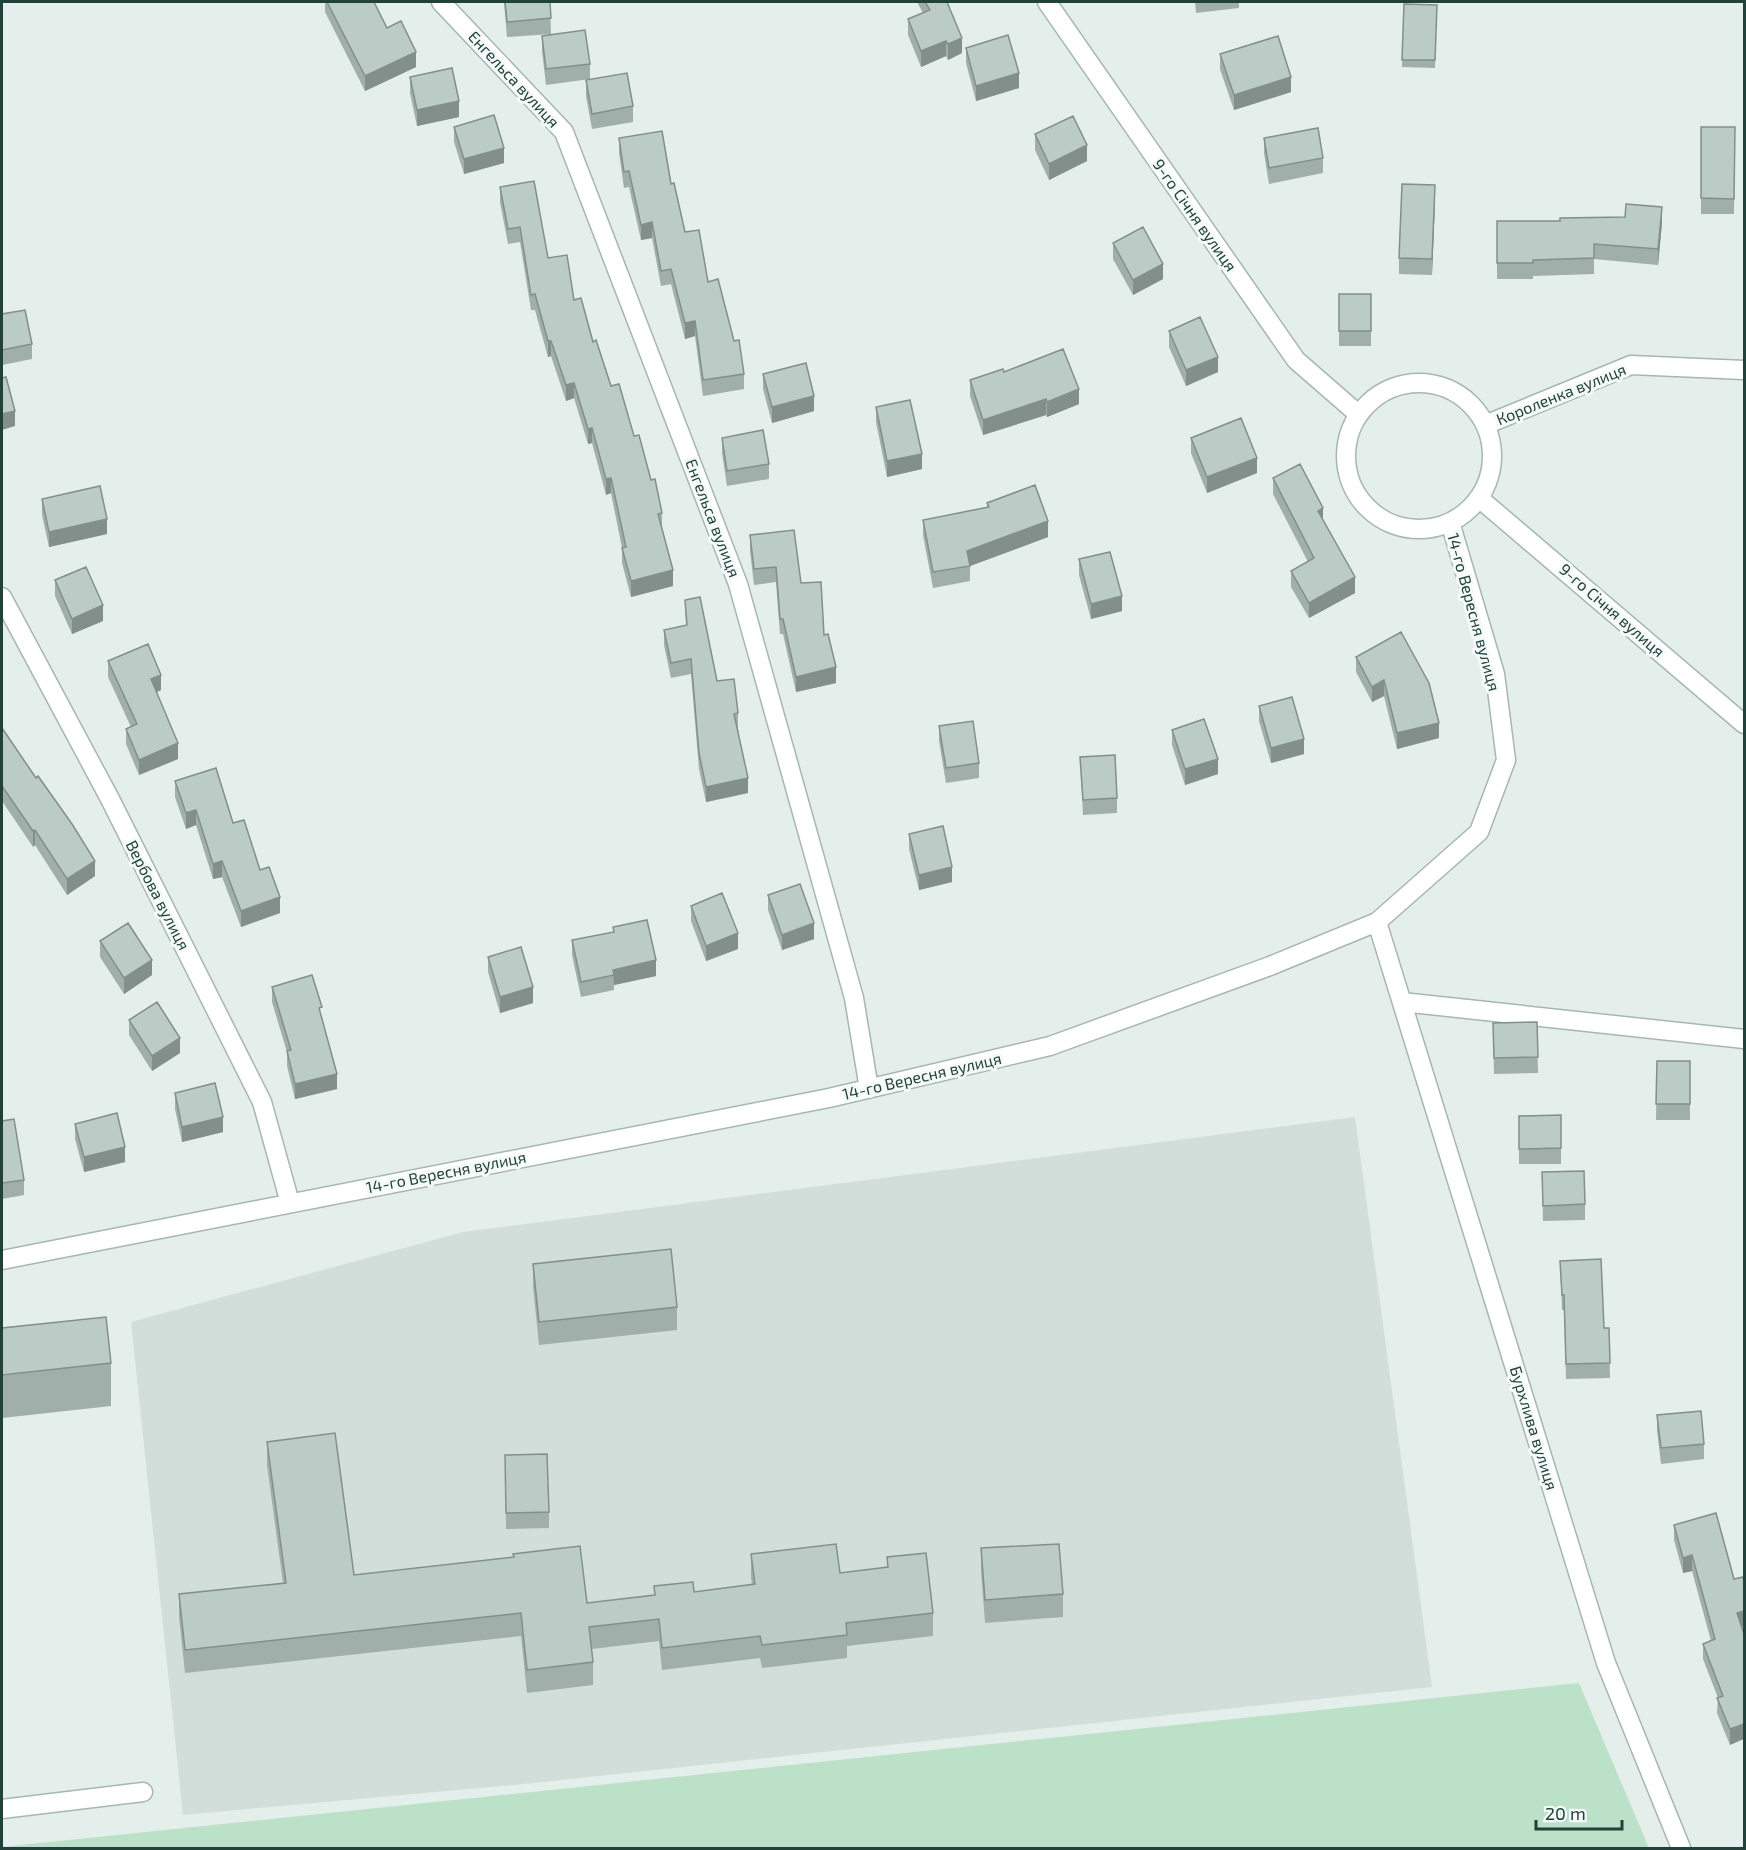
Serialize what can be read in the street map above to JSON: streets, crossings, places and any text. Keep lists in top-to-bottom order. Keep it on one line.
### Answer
{"streets":{"street":["Енгельса вулиця","9-го Січня вулиця","Короленка вулиця","14-го Вересня вулиця","Вербова вулиця","Бурхлива вулиця"]},"crossings":[["Енгельса вулиця","14-го Вересня вулиця"],["9-го Січня вулиця","Короленка вулиця"],["9-го Січня вулиця","14-го Вересня вулиця"],["Короленка вулиця","14-го Вересня вулиця"],["14-го Вересня вулиця","Вербова вулиця"],["14-го Вересня вулиця","Бурхлива вулиця"]],"scale_bar":"20 m"}
